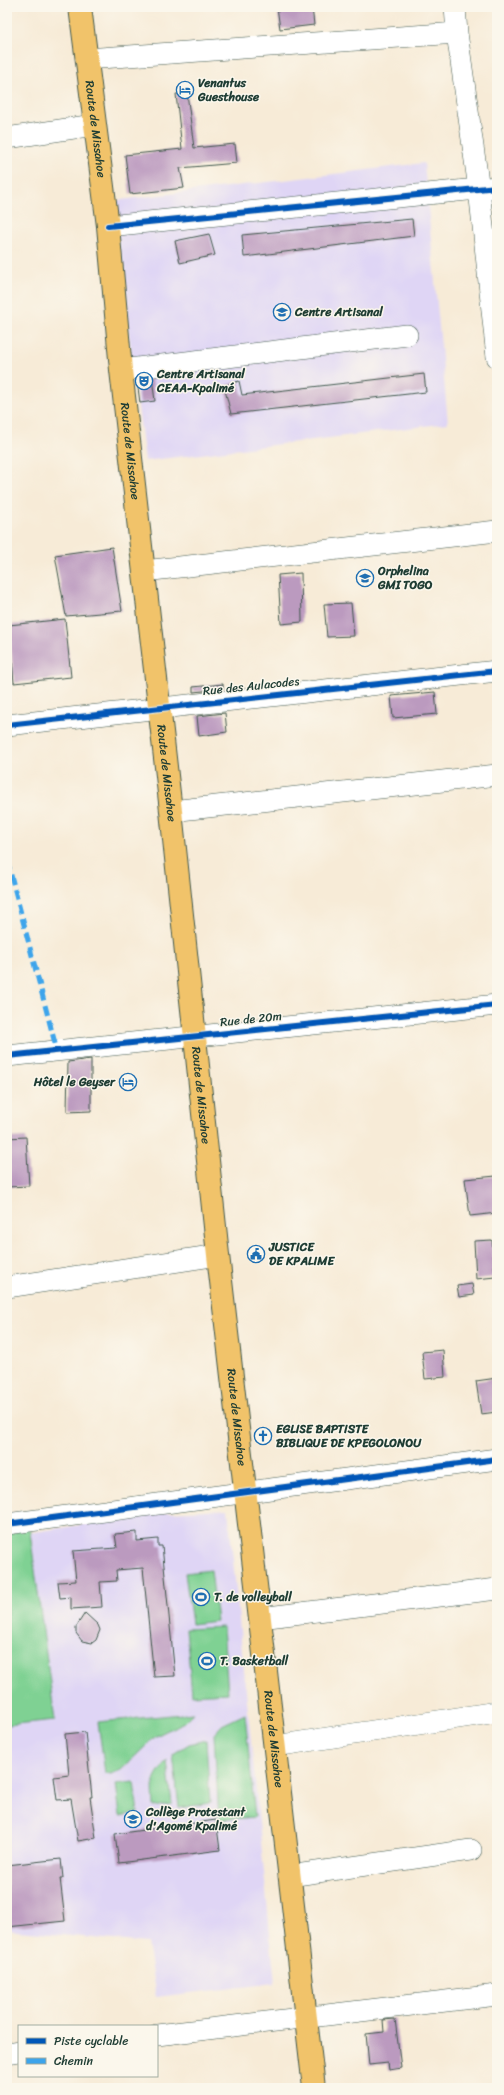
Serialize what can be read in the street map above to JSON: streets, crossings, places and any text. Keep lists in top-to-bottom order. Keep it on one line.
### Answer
{"streets":{"main road":["Route de Missahoe"],"street":["Rue des Aulacodes","Rue de 20m"]},"crossings":[["Route de Missahoe","Rue des Aulacodes"],["Route de Missahoe","Rue de 20m"]],"places":{"hotel":["Venantus Guesthouse","Hôtel le Geyser"],"school or university":["Centre Artisanal","Orphelina GMI TOGO","Collège Protestant d'Agomé Kpalimé"],"theatre":["Centre Artisanal CEAA-Kpalimé"],"public building":["JUSTICE DE KPALIME"],"church":["EGLISE BAPTISTE BIBLIQUE DE KPEGOLONOU"],"sports":["T. de volleyball","T. Basketball"]},"legend":["Piste cyclable","Chemin"]}
